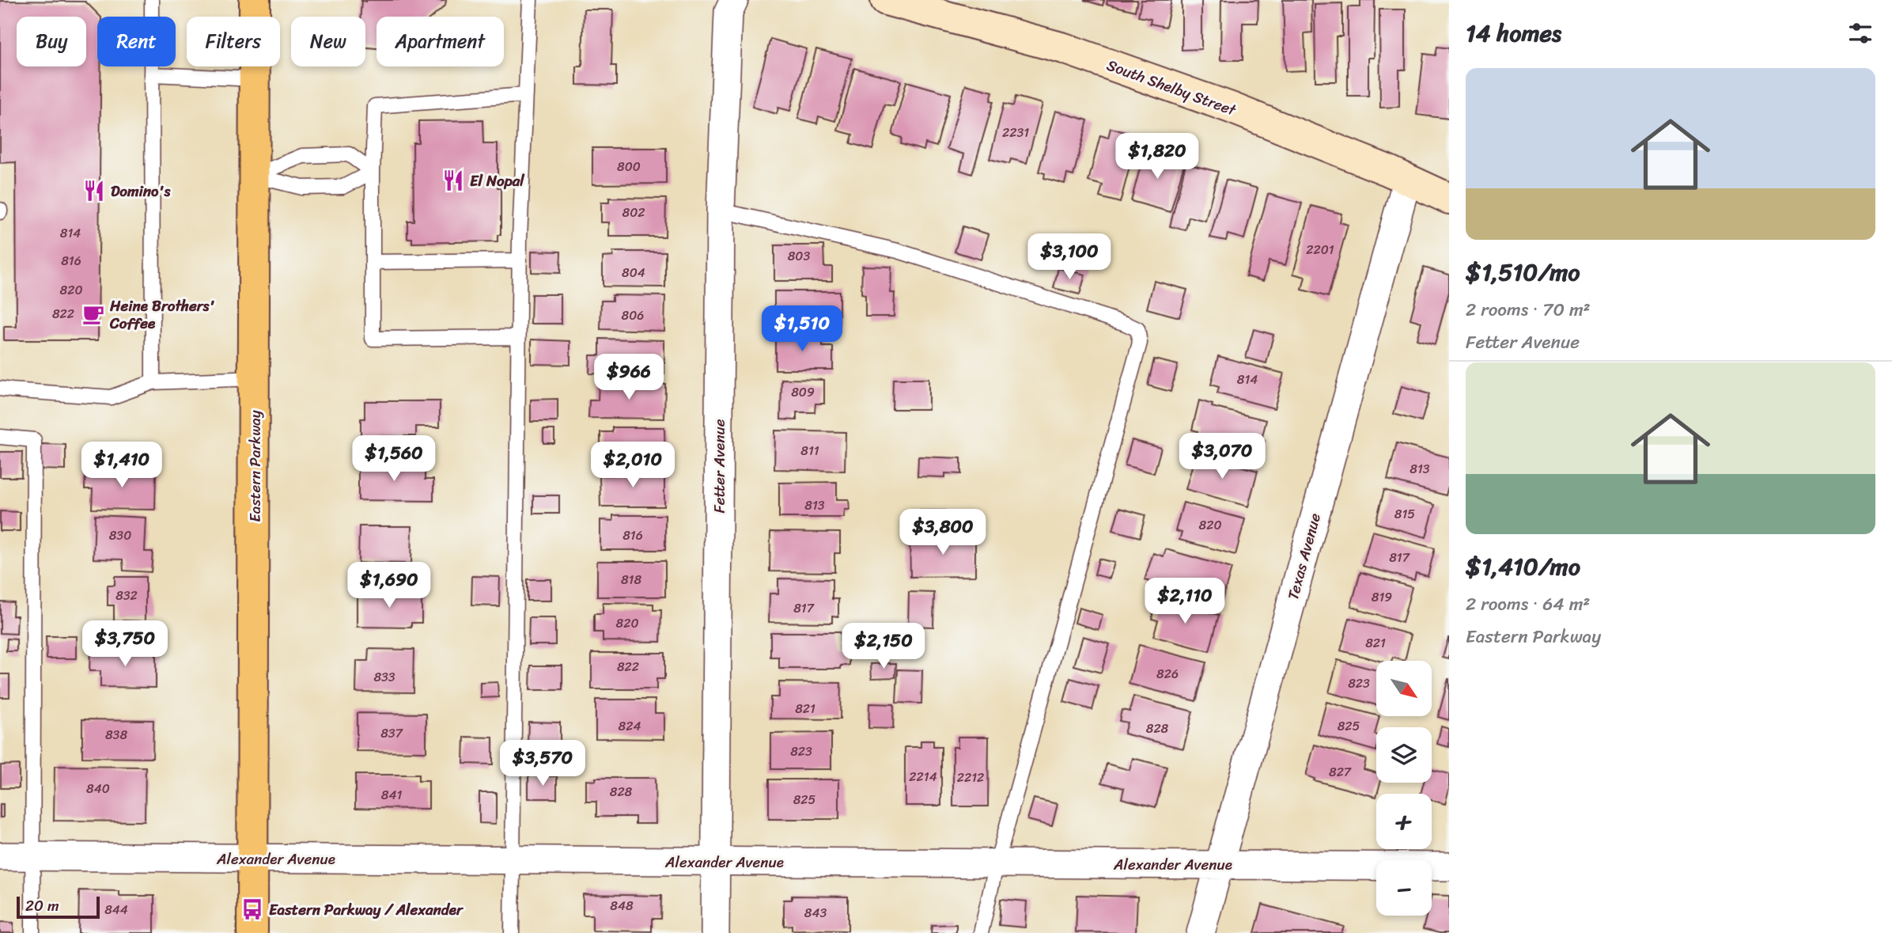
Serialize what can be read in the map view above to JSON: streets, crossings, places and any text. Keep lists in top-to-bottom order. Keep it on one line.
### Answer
{"streets":{"main road":["South Shelby Street","Eastern Parkway"],"street":["Fetter Avenue","Texas Avenue","Alexander Avenue"]},"crossings":[["South Shelby Street","Texas Avenue"],["Eastern Parkway","Alexander Avenue"],["Fetter Avenue","Alexander Avenue"],["Texas Avenue","Alexander Avenue"]],"places":{"restaurant":["El Nopal","Domino's"],"cafe":["Heine Brothers' Coffee"],"bus stop":["Eastern Parkway / Alexander"]},"house_numbers":["2231","800","802","814","2201","803","816","804","820","822","806","814","809","811","813","813","815","820","830","816","817","818","832","819","817","820","821","822","826","833","823","821","824","825","828","837","838","823","827","2214","2212","840","828","841","825","848","844","843"],"scale_bar":"20 m","north":"bottom right","page":{"heading":"14 homes","chip":["Buy","Rent","Filters","New","Apartment"],"list":[{"name":"$1,510/mo","note":"2 rooms · 70 m² · Fetter Avenue"},{"name":"$1,410/mo","note":"2 rooms · 64 m² · Eastern Parkway"}],"price":["$1,820","$3,100","$1,510","$966","$3,070","$1,560","$1,410","$2,010","$3,800","$1,690","$2,110","$3,750","$2,150","$3,570"],"map_buttons":["+","−"],"scale":"20 m"}}
